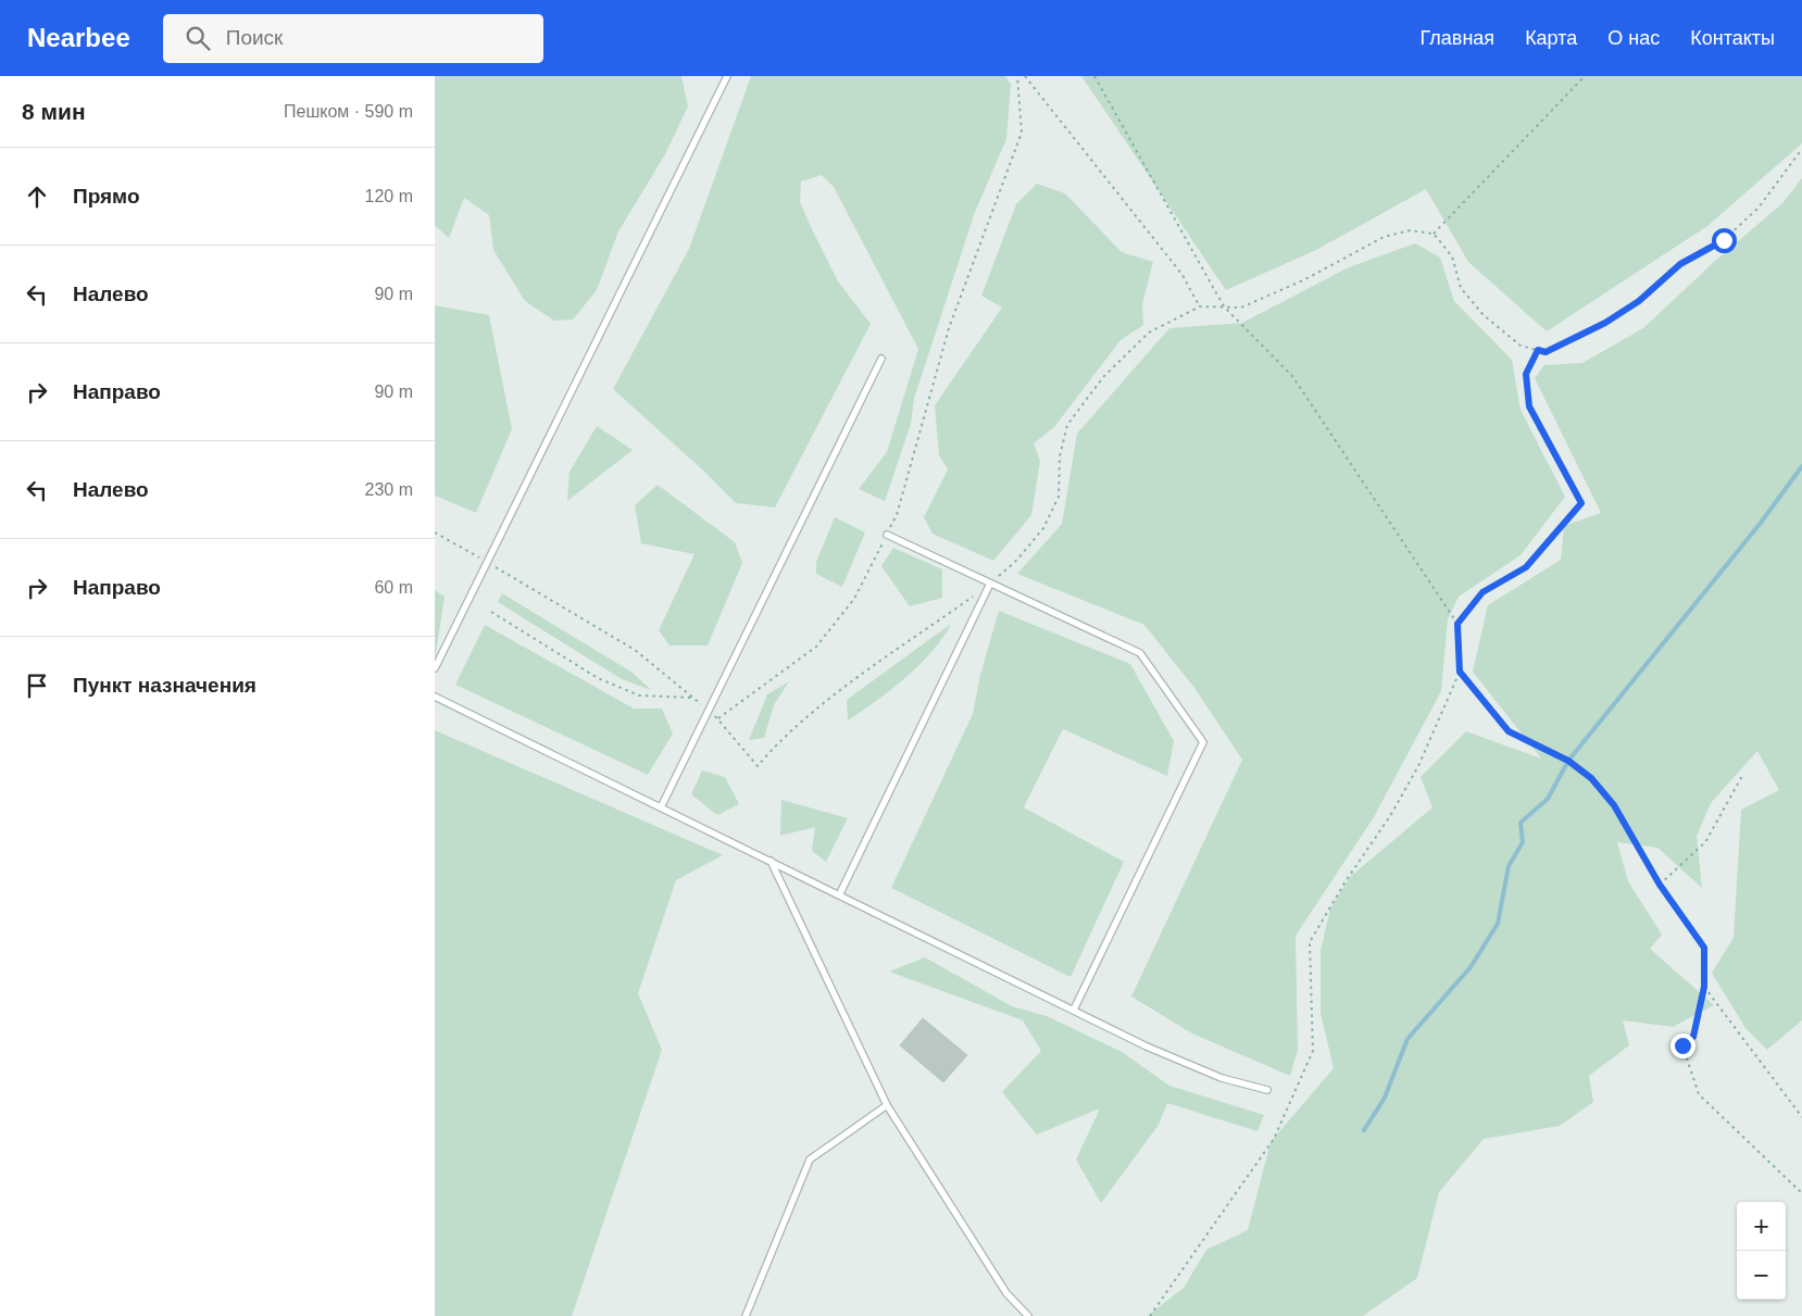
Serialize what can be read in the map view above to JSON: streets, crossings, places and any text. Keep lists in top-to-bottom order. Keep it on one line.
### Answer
{"page":{"header":"Nearbee","search":"Поиск","nav":["Главная","Карта","О нас","Контакты"],"heading":["8 мин","Пешком · 590 m"],"list":[["Прямо","120 m"],["Налево","90 m"],["Направо","90 m"],["Налево","230 m"],["Направо","60 m"],"Пункт назначения"],"map_buttons":["+","−"]}}
